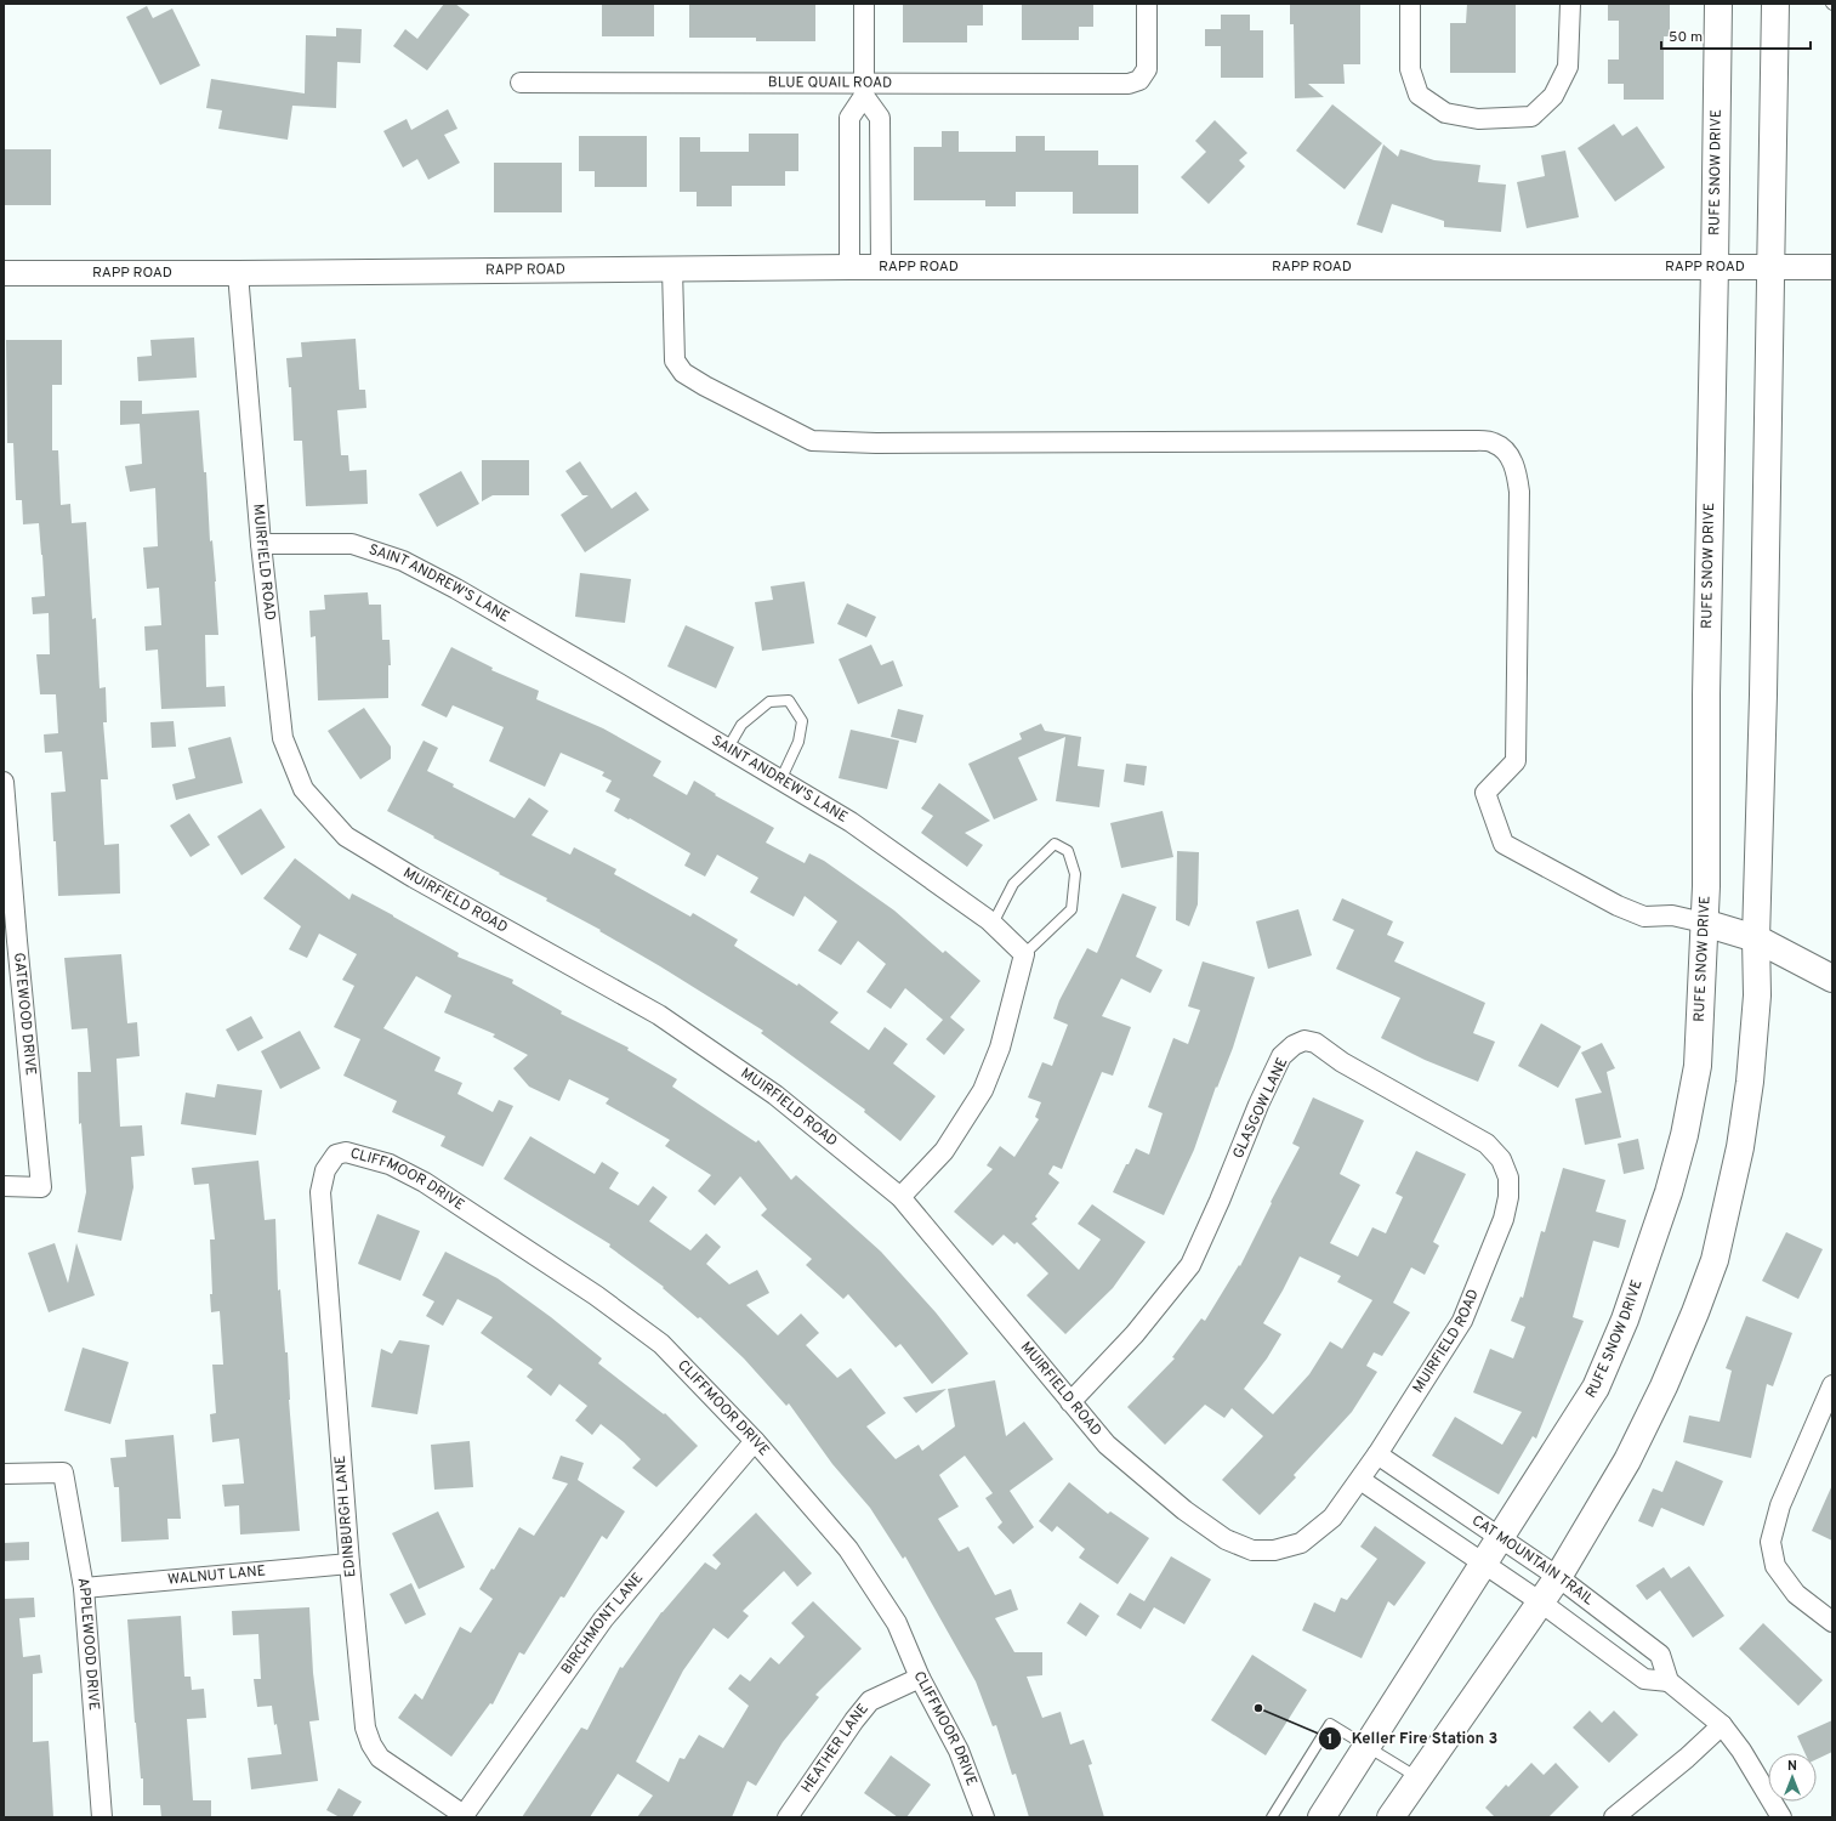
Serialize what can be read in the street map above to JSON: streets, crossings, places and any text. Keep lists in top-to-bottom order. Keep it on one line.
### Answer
{"streets":{"main road":["RUFE SNOW DRIVE"],"street":["BLUE QUAIL ROAD","RAPP ROAD","MUIRFIELD ROAD","SAINT ANDREW'S LANE","GATEWOOD DRIVE","GLASGOW LANE","CLIFFMOOR DRIVE","EDINBURGH LANE","CAT MOUNTAIN TRAIL","WALNUT LANE","BIRCHMONT LANE","APPLEWOOD DRIVE","HEATHER LANE"]},"crossings":[["RUFE SNOW DRIVE","RAPP ROAD"],["RUFE SNOW DRIVE","CAT MOUNTAIN TRAIL"],["RAPP ROAD","MUIRFIELD ROAD"],["MUIRFIELD ROAD","SAINT ANDREW'S LANE"],["MUIRFIELD ROAD","GLASGOW LANE"],["MUIRFIELD ROAD","CAT MOUNTAIN TRAIL"],["CLIFFMOOR DRIVE","EDINBURGH LANE"],["CLIFFMOOR DRIVE","BIRCHMONT LANE"],["CLIFFMOOR DRIVE","HEATHER LANE"],["EDINBURGH LANE","WALNUT LANE"],["EDINBURGH LANE","BIRCHMONT LANE"],["WALNUT LANE","APPLEWOOD DRIVE"]],"places":["Keller Fire Station 3"],"scale_bar":"50 m","north":"top"}
